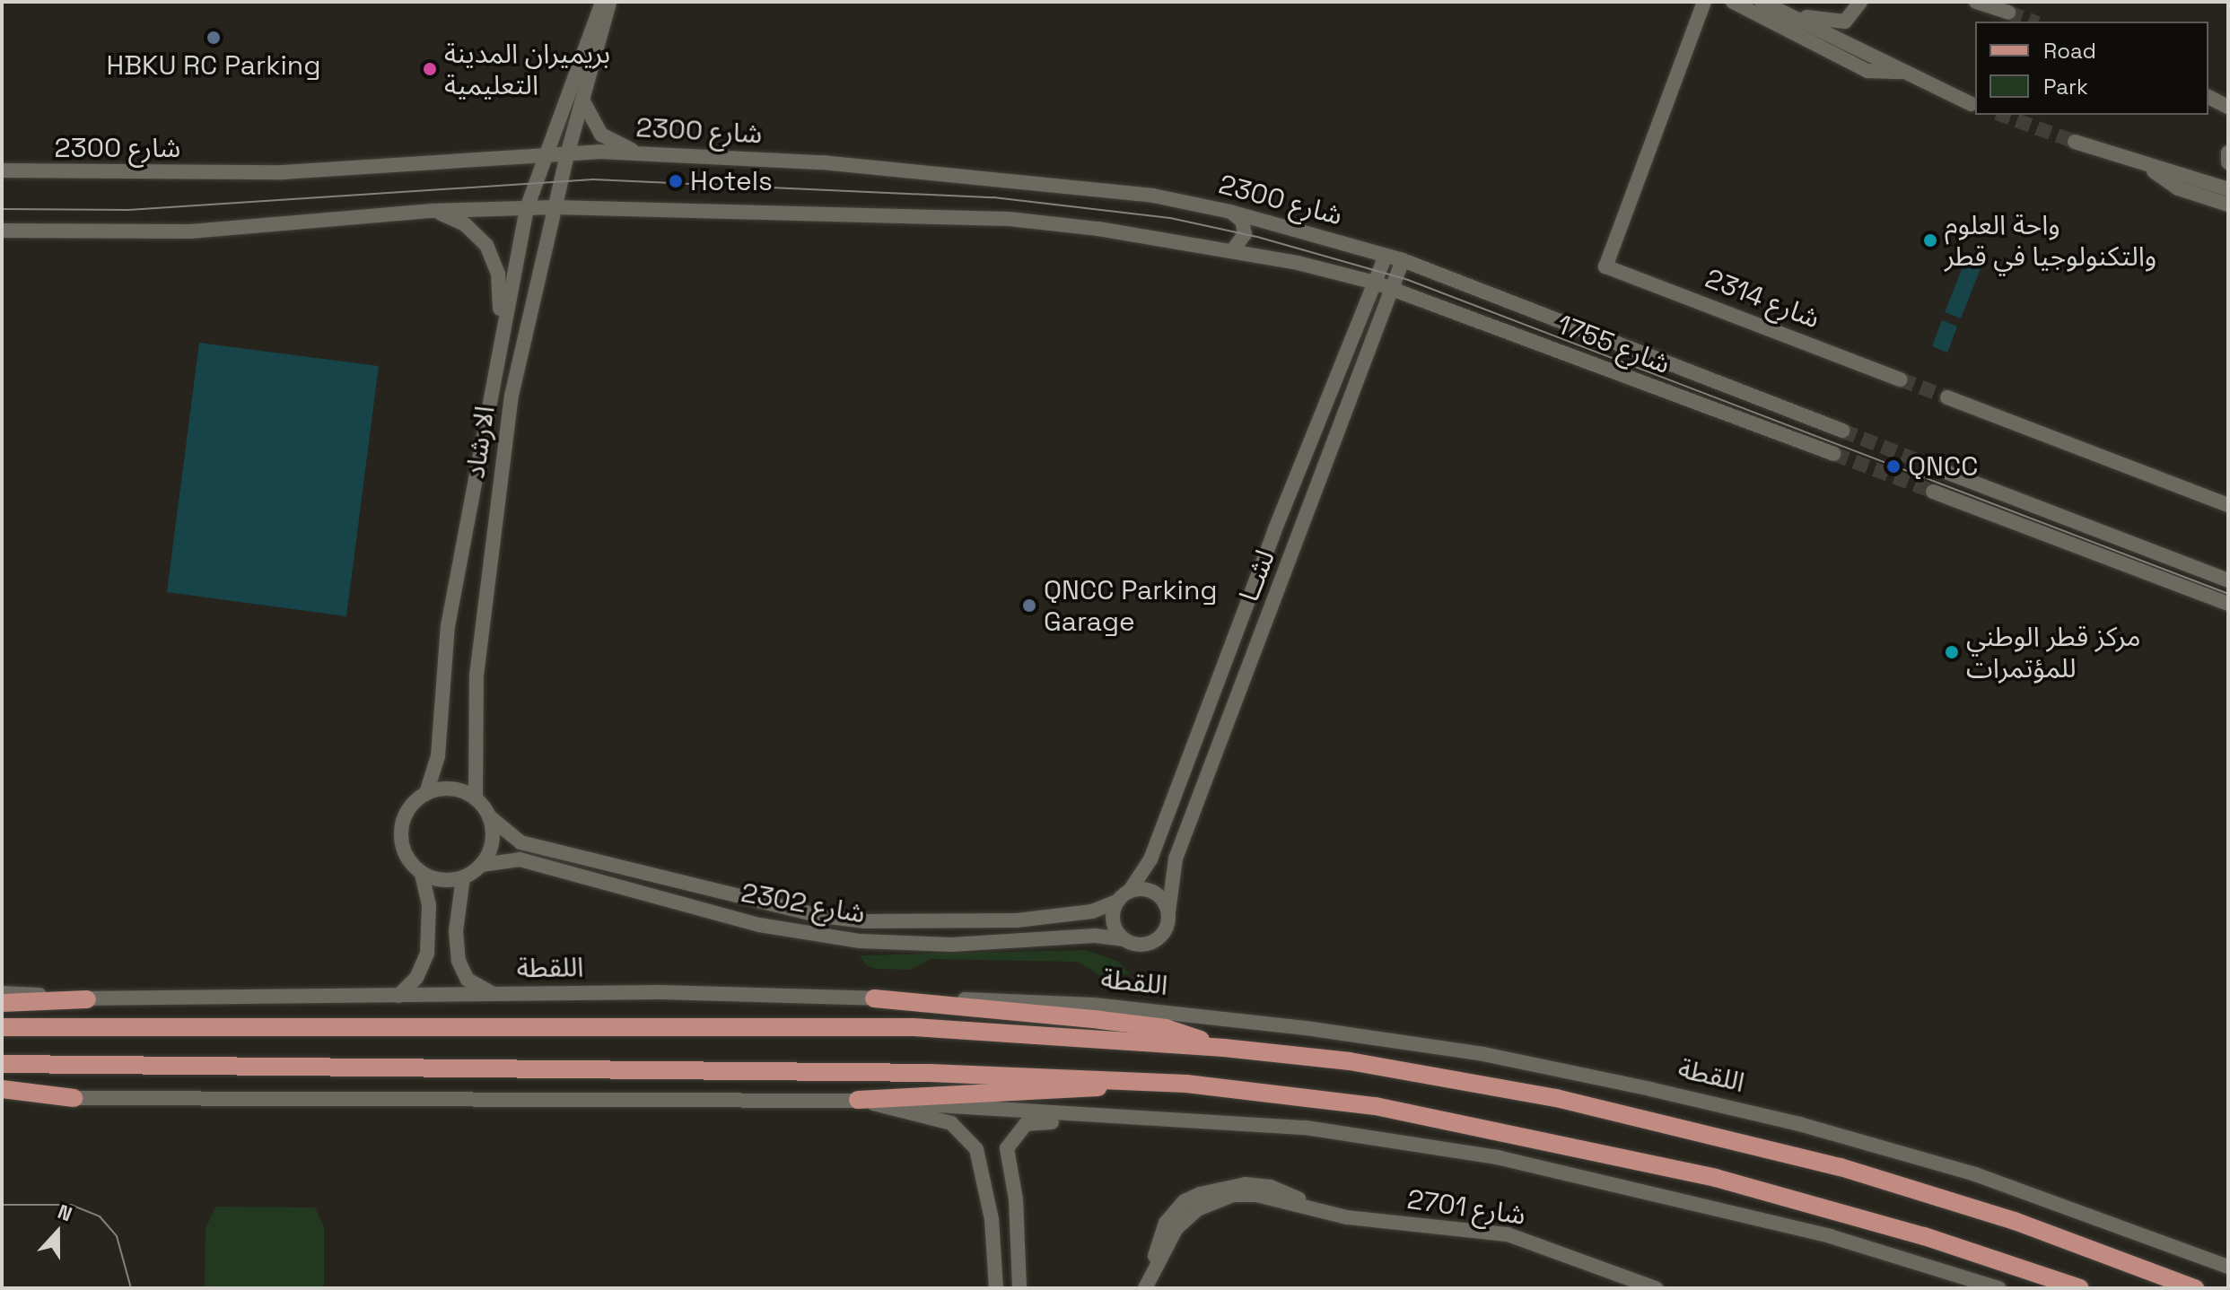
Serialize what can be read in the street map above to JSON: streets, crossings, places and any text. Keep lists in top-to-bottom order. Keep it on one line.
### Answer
{"streets":{"main road":["اللقطة"],"street":["شارع 2300","شارع 2314","شارع 1755","الارشاد","لشــا","شارع 2302","شارع 2701"]},"crossings":[["شارع 2300","شارع 1755"],["شارع 2300","الارشاد"],["شارع 2300","لشــا"],["شارع 1755","لشــا"],["الارشاد","شارع 2302"],["لشــا","شارع 2302"]],"places":["HBKU RC Parking","بريميران المدينة التعليمية","Hotels","واحة العلوم والتكنولوجيا في قطر","QNCC","QNCC Parking Garage","مركز قطر الوطني للمؤتمرات"],"legend":["Road","Park"],"north":"top"}
